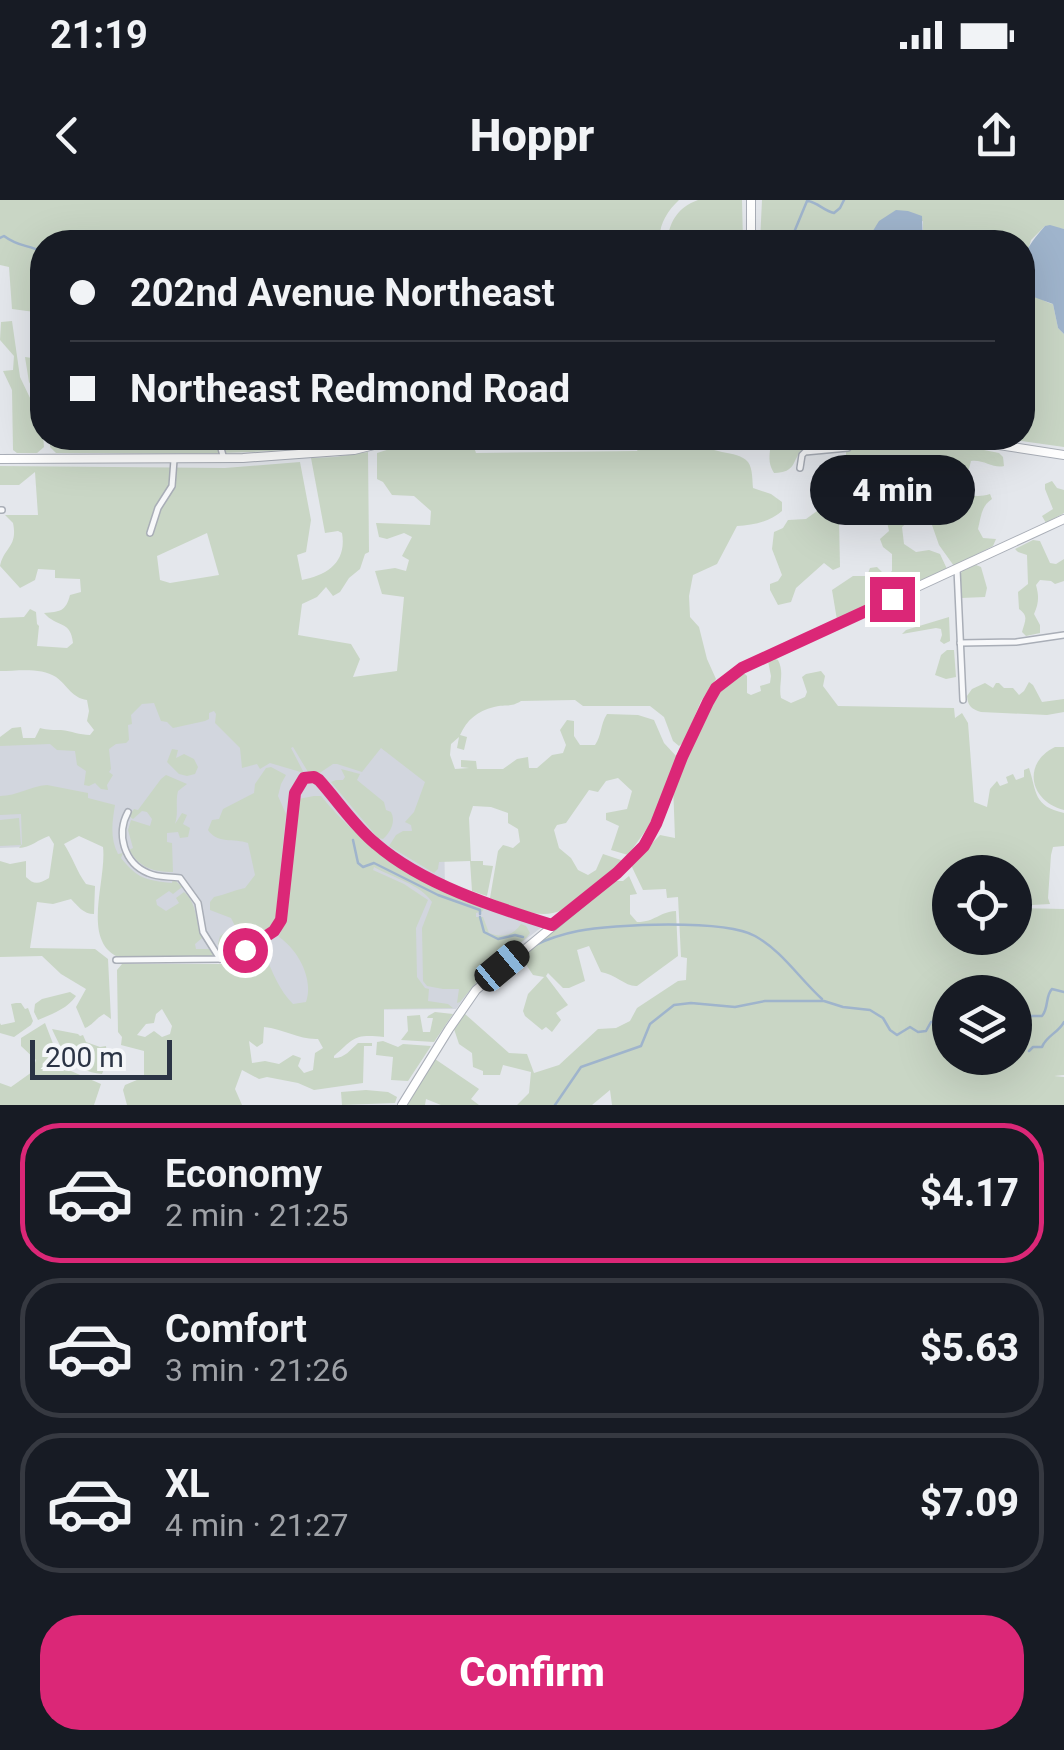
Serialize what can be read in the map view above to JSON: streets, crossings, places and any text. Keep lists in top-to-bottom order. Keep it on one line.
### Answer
{"scale_bar":"200 m","page":{"status":"21:19","header":"Hoppr","banner":["202nd Avenue Northeast","Northeast Redmond Road"],"bubble":"4 min","scale":"200 m","list":[{"name":"Economy","note":"2 min · 21:25","value":"$4.17"},{"name":"Comfort","note":"3 min · 21:26","value":"$5.63"},{"name":"XL","note":"4 min · 21:27","value":"$7.09"}],"buttons":"Confirm"}}
